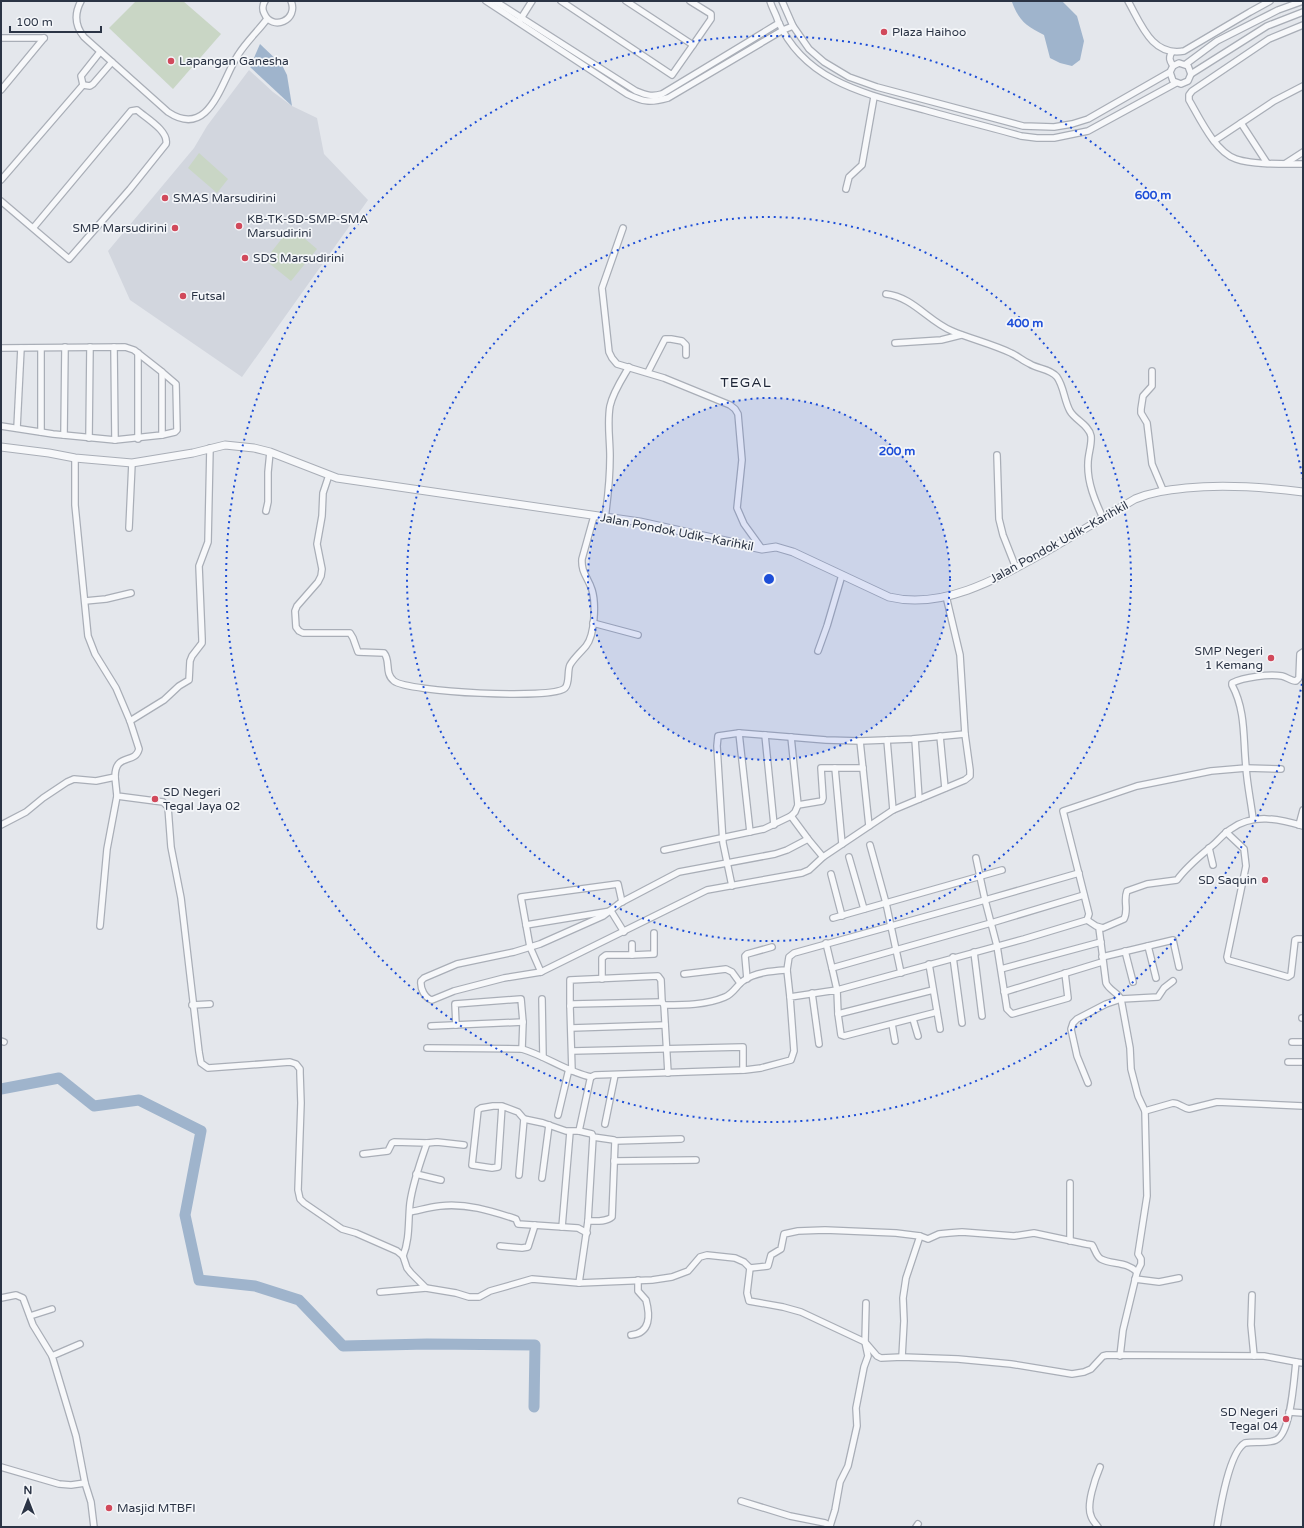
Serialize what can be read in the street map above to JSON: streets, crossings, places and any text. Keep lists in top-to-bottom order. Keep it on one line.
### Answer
{"streets":{"street":["Jalan Pondok Udik–Karihkil"]},"districts":["TEGAL"],"places":["Plaza Haihoo","Lapangan Ganesha","SMAS Marsudirini","KB-TK-SD-SMP-SMA Marsudirini","SMP Marsudirini","SDS Marsudirini","Futsal","SMP Negeri 1 Kemang","SD Negeri Tegal Jaya 02","SD Saquin","SD Negeri Tegal 04","Masjid MTBFI"],"scale_bar":"100 m","north":"top","rings":["600 m","400 m","200 m"]}
